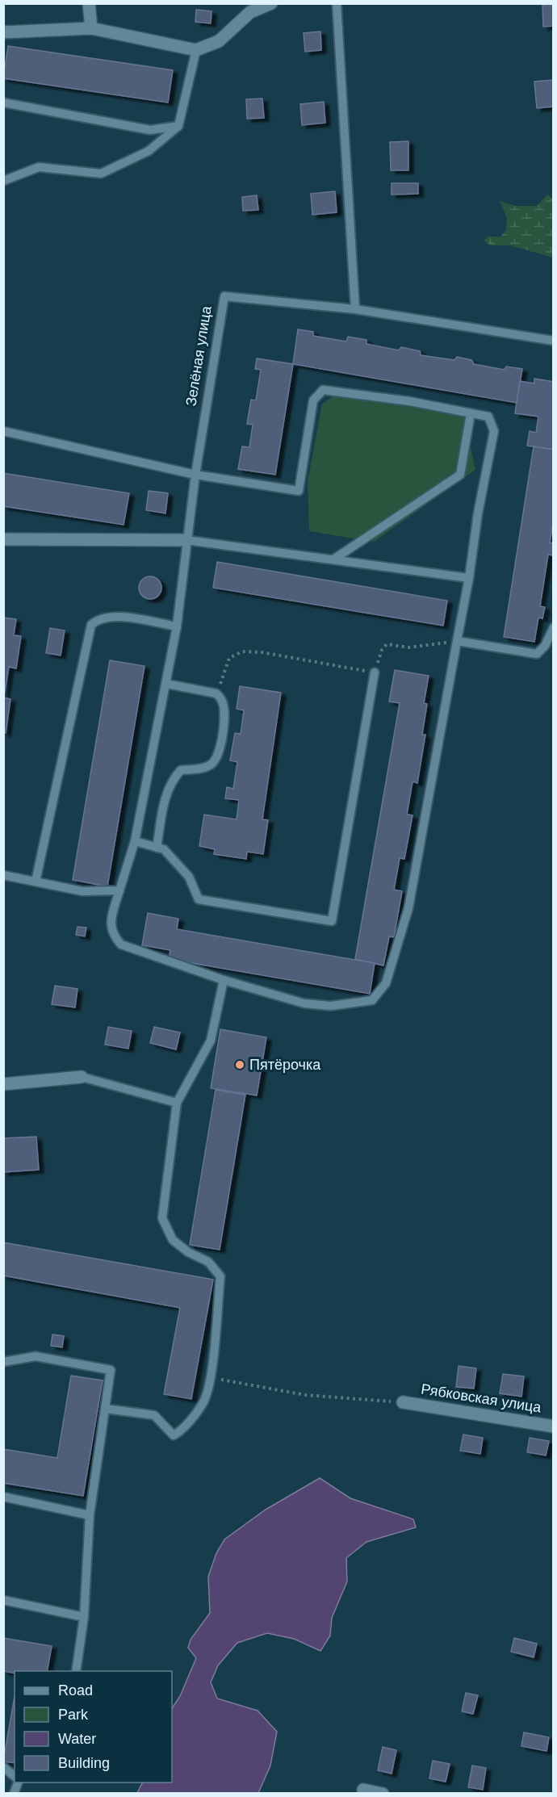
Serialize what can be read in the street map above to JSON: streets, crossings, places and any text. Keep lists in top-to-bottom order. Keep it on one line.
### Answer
{"streets":{"street":["Рябковская улица"],"lane":["Зелёная улица"]},"places":["Пятёрочка"],"legend":["Road","Park","Water","Building"]}
